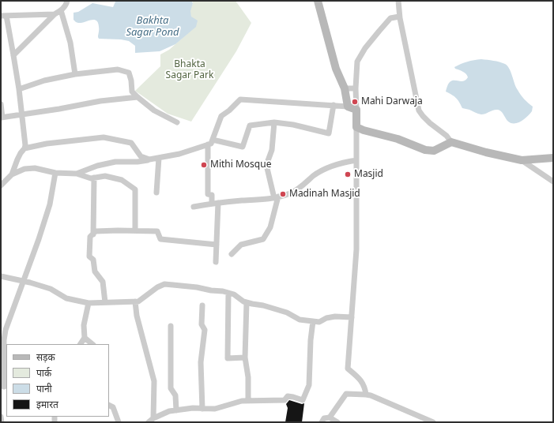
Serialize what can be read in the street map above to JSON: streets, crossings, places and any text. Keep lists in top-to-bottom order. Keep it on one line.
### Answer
{"water":["Bakhta Sagar Pond"],"parks":["Bhakta Sagar Park"],"places":["Mahi Darwaja","Mithi Mosque","Masjid","Madinah Masjid"],"legend":["सड़क","पार्क","पानी","इमारत"]}
